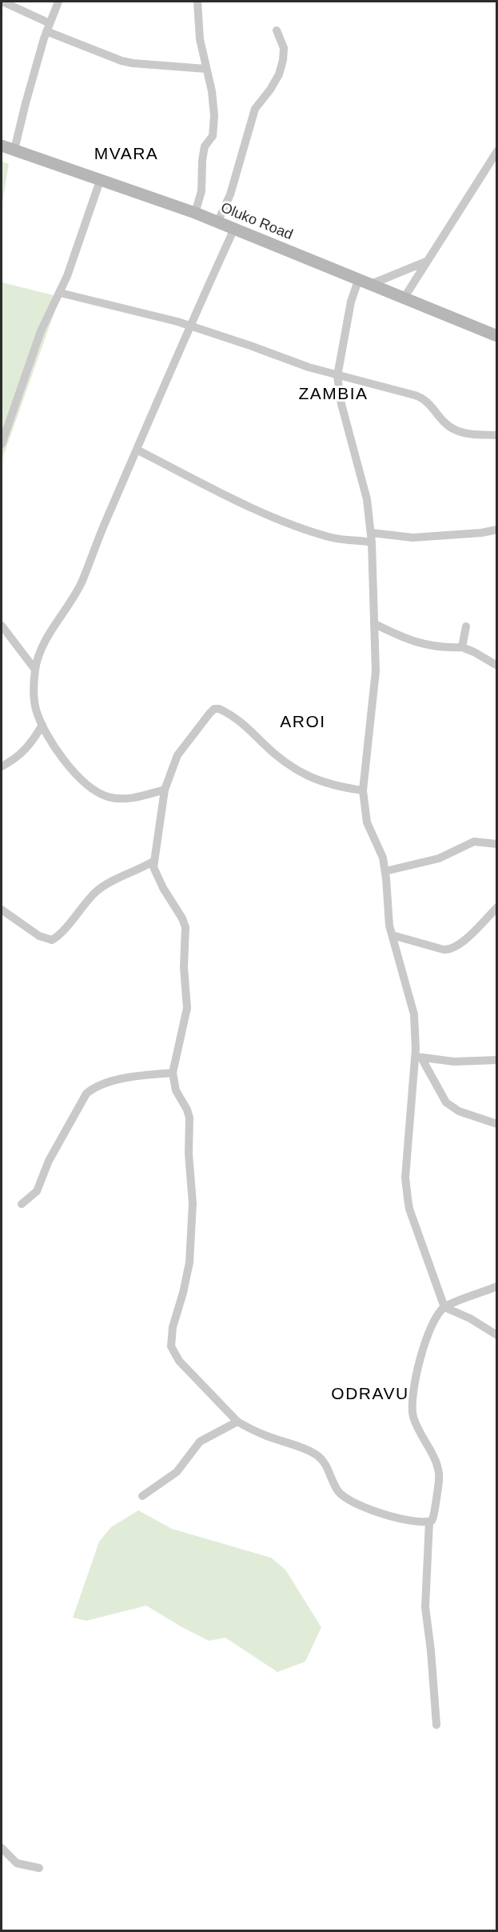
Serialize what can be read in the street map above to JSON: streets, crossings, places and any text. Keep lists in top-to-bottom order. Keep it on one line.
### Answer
{"streets":{"main road":["Oluko Road"]},"districts":["MVARA","ZAMBIA","AROI","ODRAVU"]}
